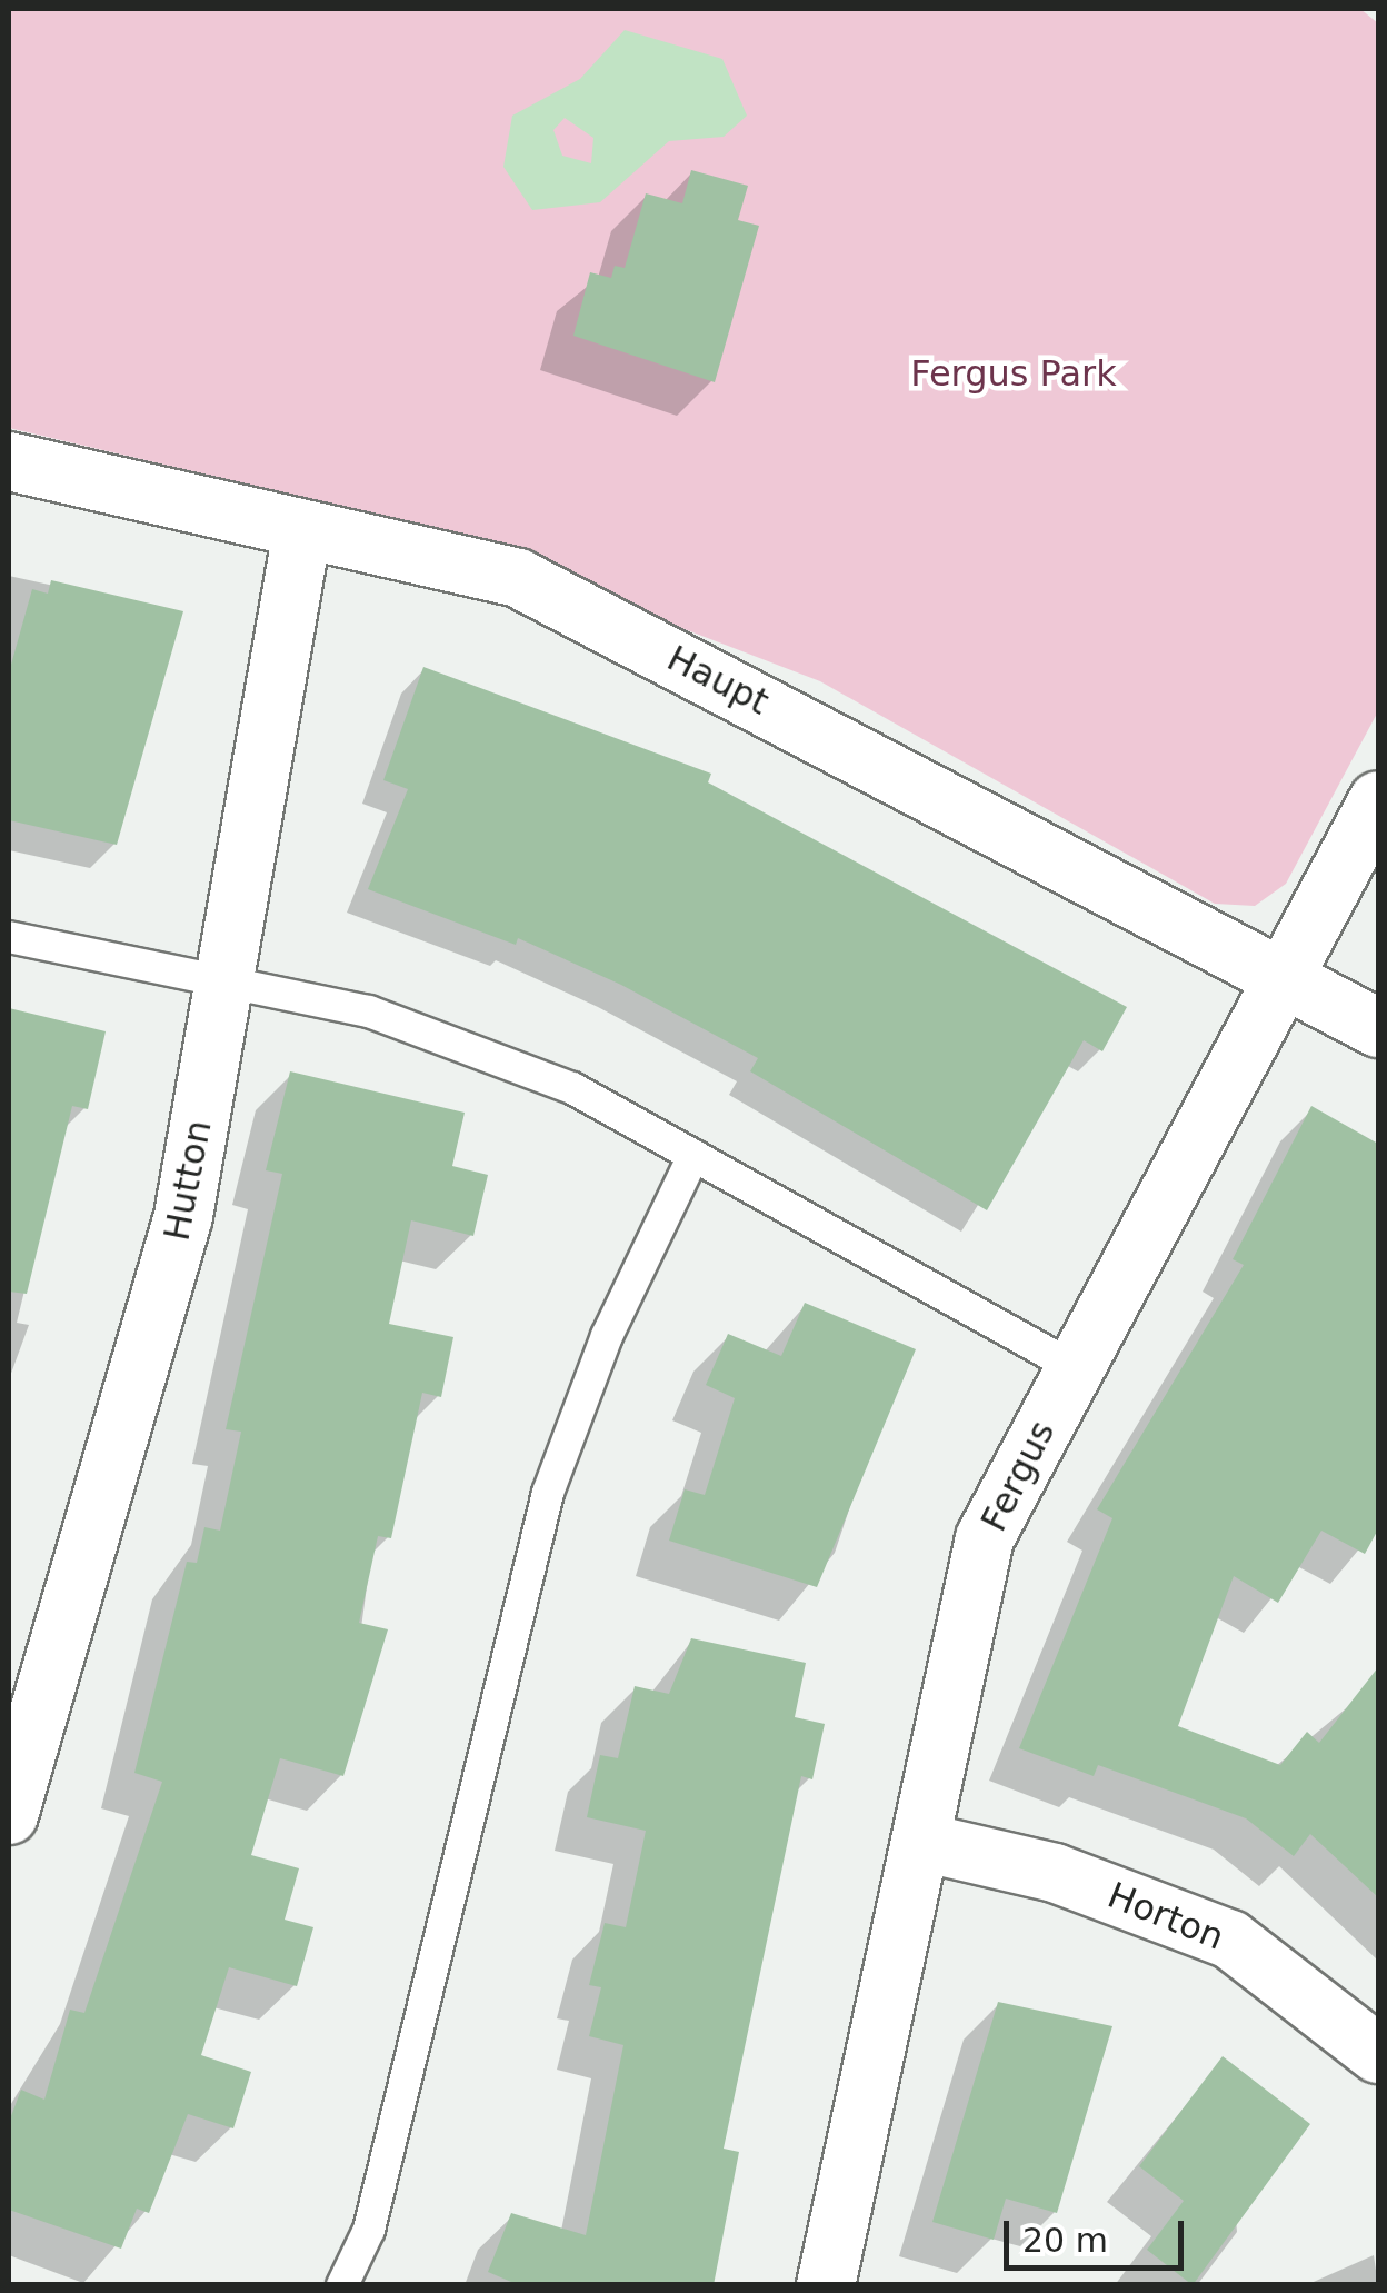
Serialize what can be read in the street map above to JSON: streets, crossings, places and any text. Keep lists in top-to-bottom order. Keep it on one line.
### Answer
{"streets":{"street":["Haupt","Hutton","Fergus","Horton"]},"crossings":[["Haupt","Hutton"],["Haupt","Fergus"],["Fergus","Horton"]],"parks":["Fergus Park"],"scale_bar":"20 m"}
